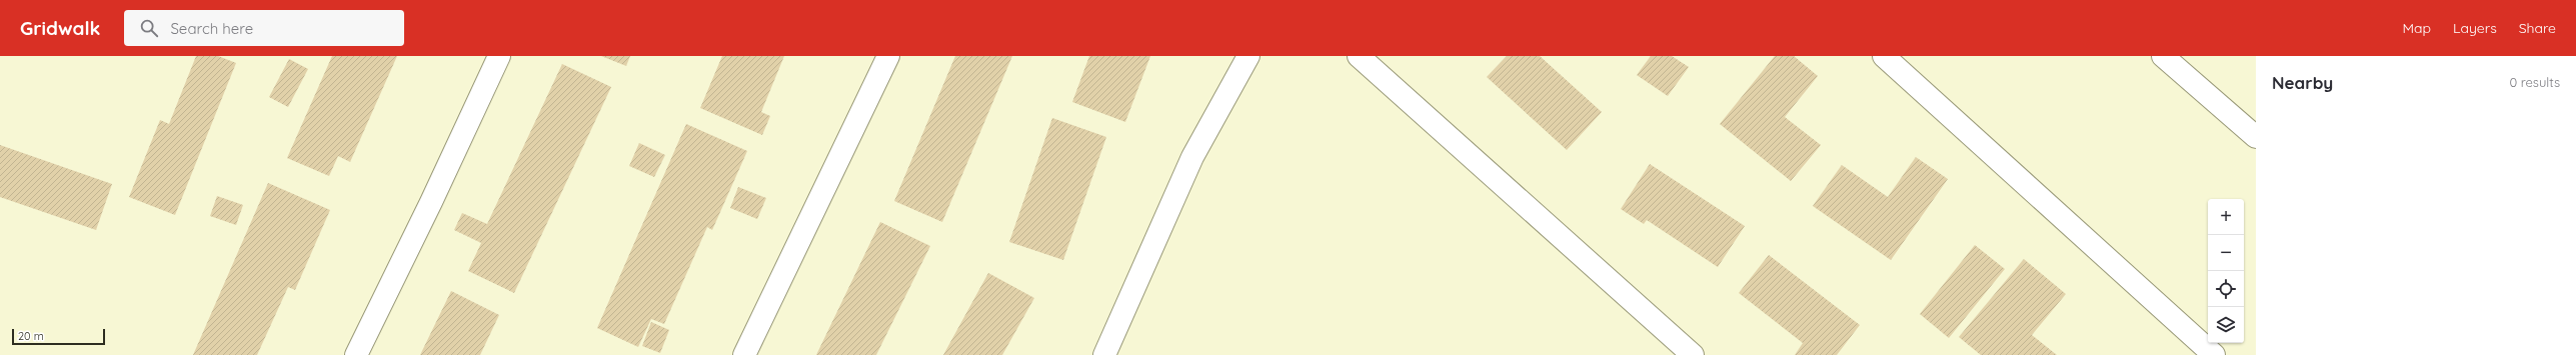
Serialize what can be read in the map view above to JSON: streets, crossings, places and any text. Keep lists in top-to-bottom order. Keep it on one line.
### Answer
{"scale_bar":"20 m","page":{"header":"Gridwalk","search":"Search here","nav":["Map","Layers","Share"],"heading":["Nearby","0 results"],"map_buttons":["+","−"],"scale":"20 m"}}
